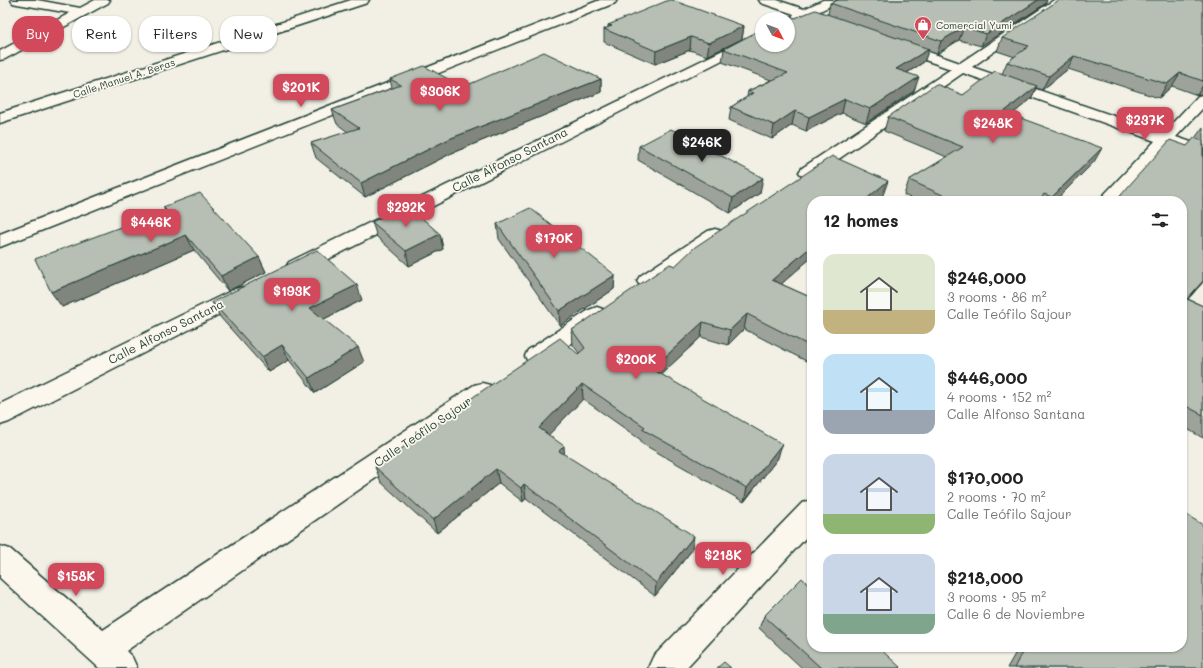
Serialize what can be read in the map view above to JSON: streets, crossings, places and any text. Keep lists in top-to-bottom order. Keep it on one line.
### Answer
{"streets":{"street":["Calle Manuel A. Beras","Calle Alfonso Santana","Calle Teófilo Sajour"]},"places":{"shop":["Comercial Yumi"]},"north":"bottom right","page":{"chip":["Buy","Rent","Filters","New"],"price":["$201K","$306K","$237K","$248K","$246K","$292K","$446K","$170K","$193K","$200K","$218K","$158K"],"heading":"12 homes","list":[{"name":"$246,000","note":"3 rooms · 86 m² · Calle Teófilo Sajour"},{"name":"$446,000","note":"4 rooms · 152 m² · Calle Alfonso Santana"},{"name":"$170,000","note":"2 rooms · 70 m² · Calle Teófilo Sajour"},{"name":"$218,000","note":"3 rooms · 95 m² · Calle 6 de Noviembre"}]}}
